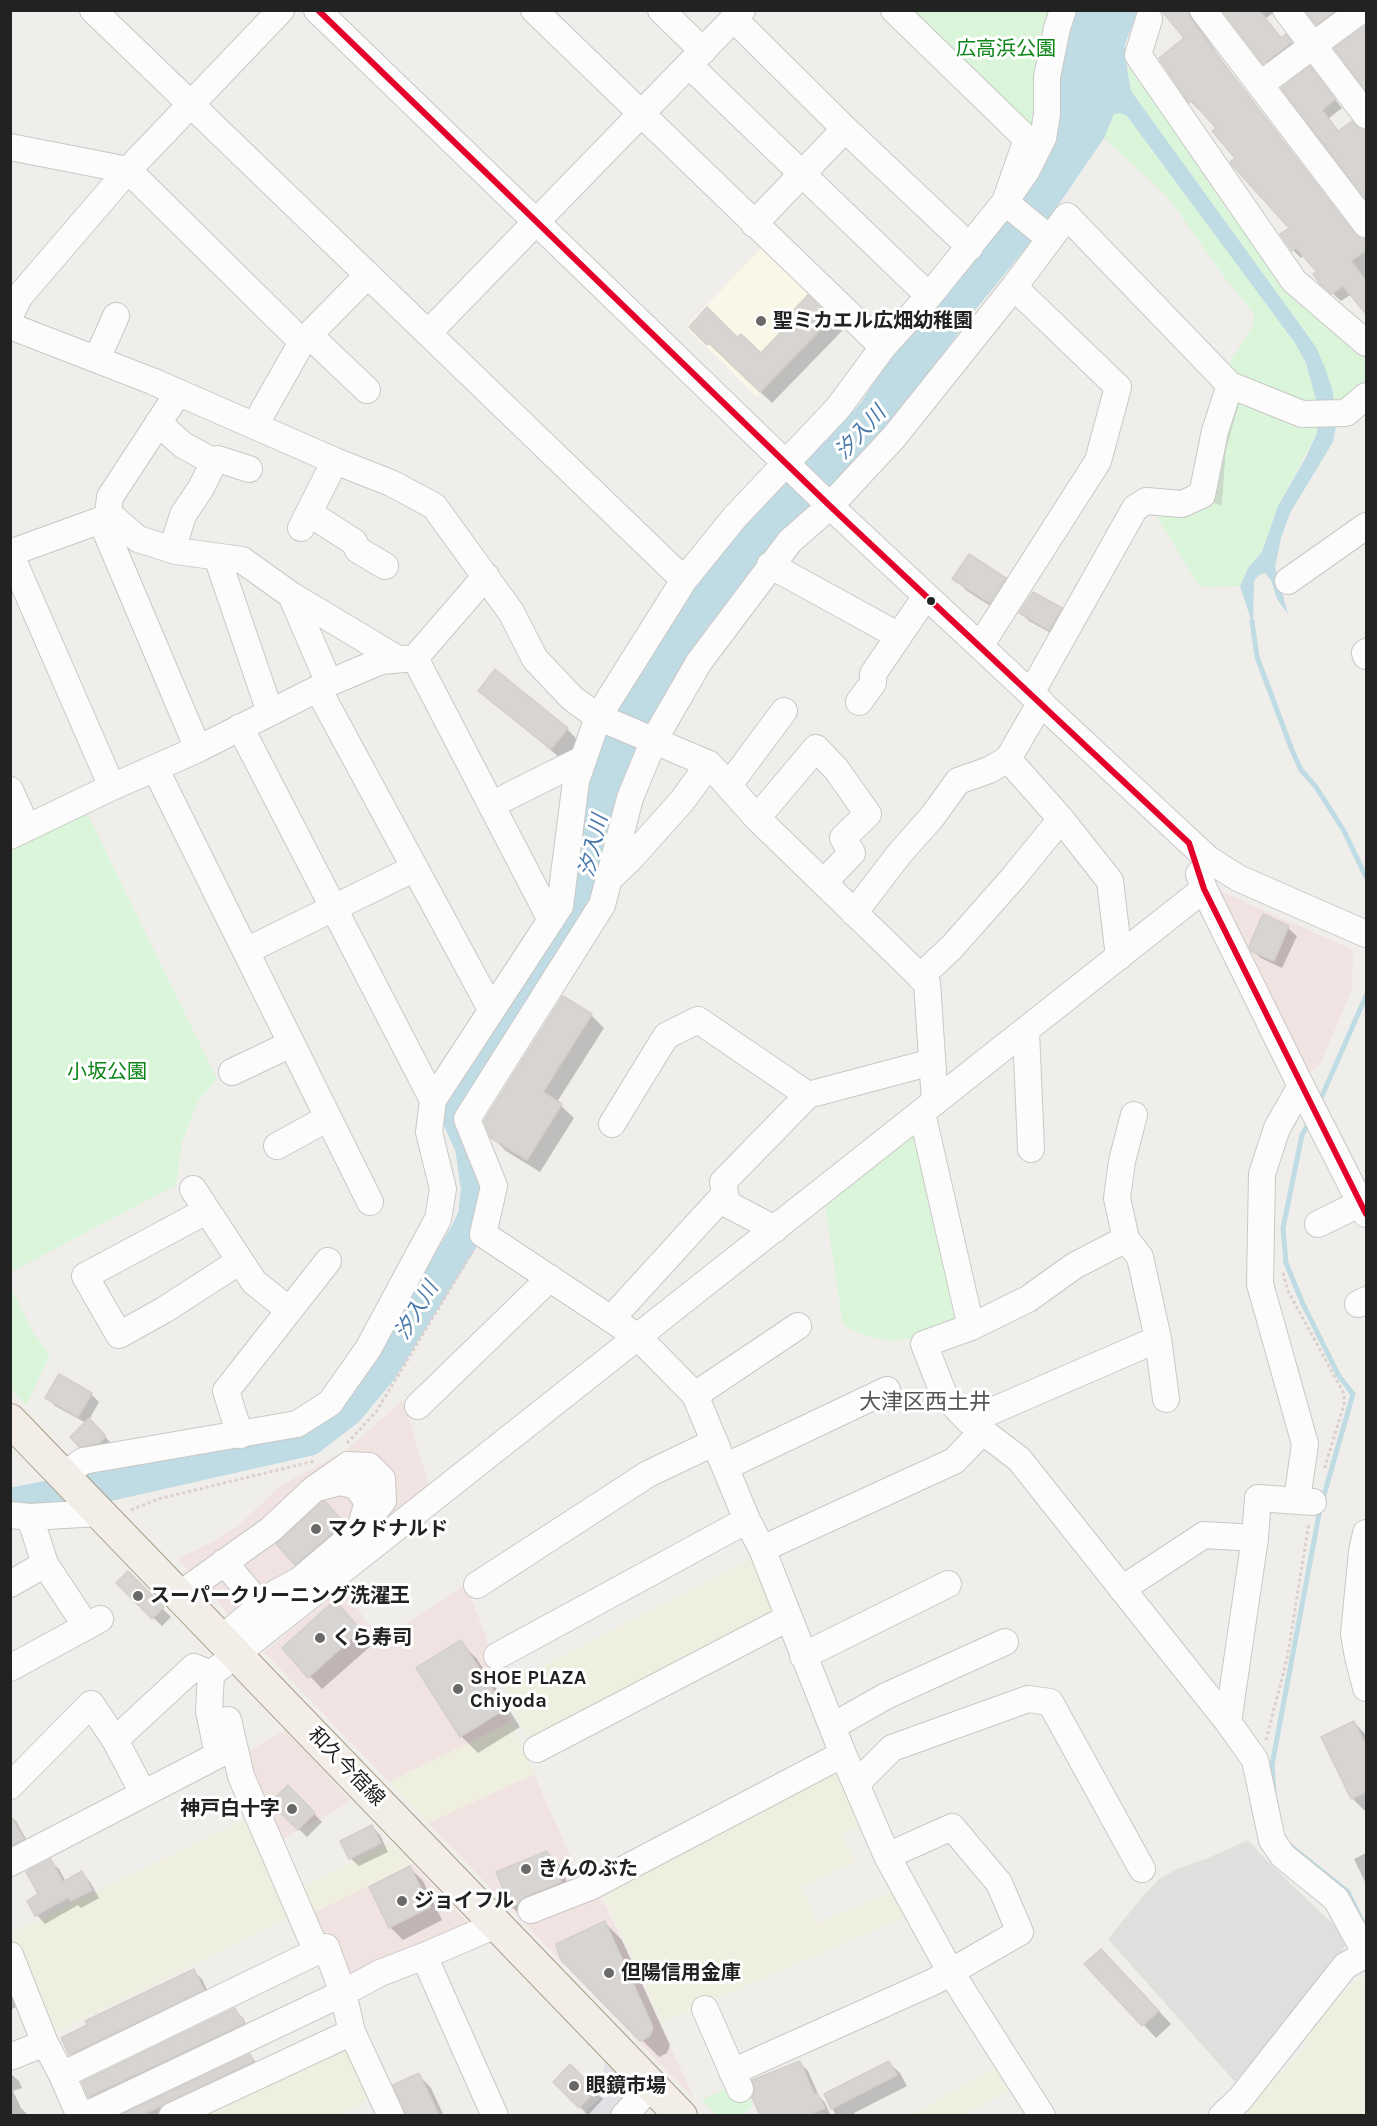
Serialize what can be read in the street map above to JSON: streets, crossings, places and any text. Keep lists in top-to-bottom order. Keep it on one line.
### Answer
{"streets":{"main road":["和久今宿線"]},"districts":["大津区西土井"],"water":["汐入川"],"parks":["広高浜公園","小坂公園"],"places":["聖ミカエル広畑幼稚園","マクドナルド","スーパークリーニング洗濯王","くら寿司","SHOE PLAZA Chiyoda","神戸白十字","きんのぶた","ジョイフル","但陽信用金庫","眼鏡市場"]}
